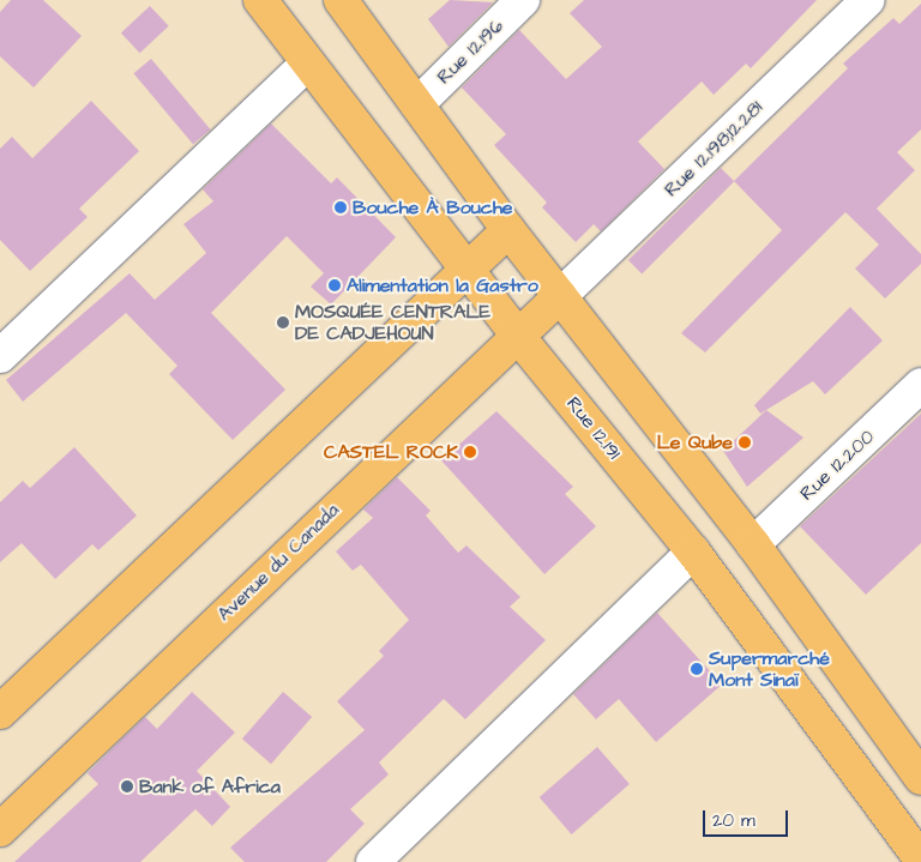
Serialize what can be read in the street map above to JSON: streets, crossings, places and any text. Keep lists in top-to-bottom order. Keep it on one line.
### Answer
{"streets":{"main road":["Rue 12.191","Avenue du Canada"],"street":["Rue 12.196","Rue 12.198;12.281","Rue 12.200"]},"crossings":[["Rue 12.198;12.281","Avenue du Canada"],["Rue 12.191","Avenue du Canada"]],"places":["Bouche À Bouche","Alimentation la Gastro","MOSQUÉE CENTRALE DE CADJEHOUN","Le Qube","CASTEL ROCK","Supermarché Mont Sinaï","Bank of Africa"],"scale_bar":"20 m"}
